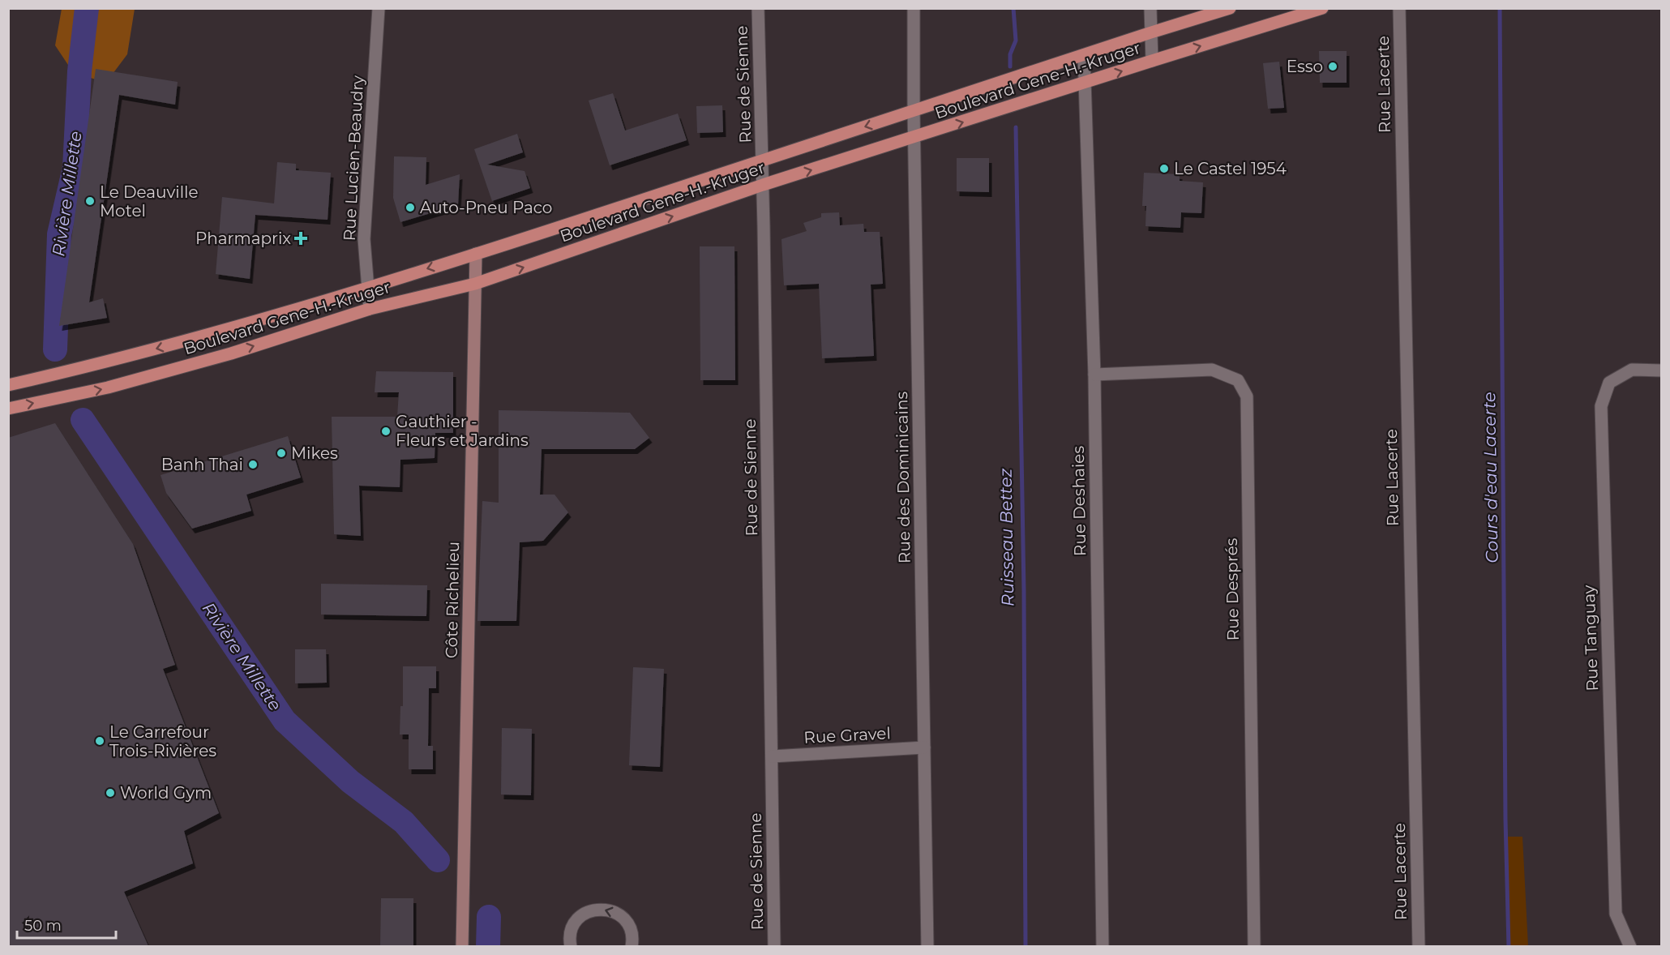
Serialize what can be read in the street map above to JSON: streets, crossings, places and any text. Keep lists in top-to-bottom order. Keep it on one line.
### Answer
{"streets":{"main road":["Boulevard Gene-H.-Kruger"],"street":["Rue de Sienne","Rue Lacerte","Rue Lucien-Beaudry","Rue des Dominicains","Rue Deshaies","Rue Després","Côte Richelieu","Rue Tanguay","Rue Gravel"]},"crossings":[["Boulevard Gene-H.-Kruger","Rue de Sienne"],["Boulevard Gene-H.-Kruger","Rue Lucien-Beaudry"],["Boulevard Gene-H.-Kruger","Rue des Dominicains"],["Boulevard Gene-H.-Kruger","Rue Deshaies"],["Boulevard Gene-H.-Kruger","Côte Richelieu"],["Rue de Sienne","Rue Gravel"],["Rue des Dominicains","Rue Gravel"],["Rue Deshaies","Rue Després"]],"water":["Rivière Millette","Cours d'eau Lacerte","Ruisseau Bettez"],"places":{"other":["Esso","Le Castel 1954","Le Deauville Motel","Auto-Pneu Paco","Gauthier - Fleurs et Jardins","Mikes","Banh Thai","Le Carrefour Trois-Rivières","World Gym"],"health":["Pharmaprix"]},"scale_bar":"50 m"}
